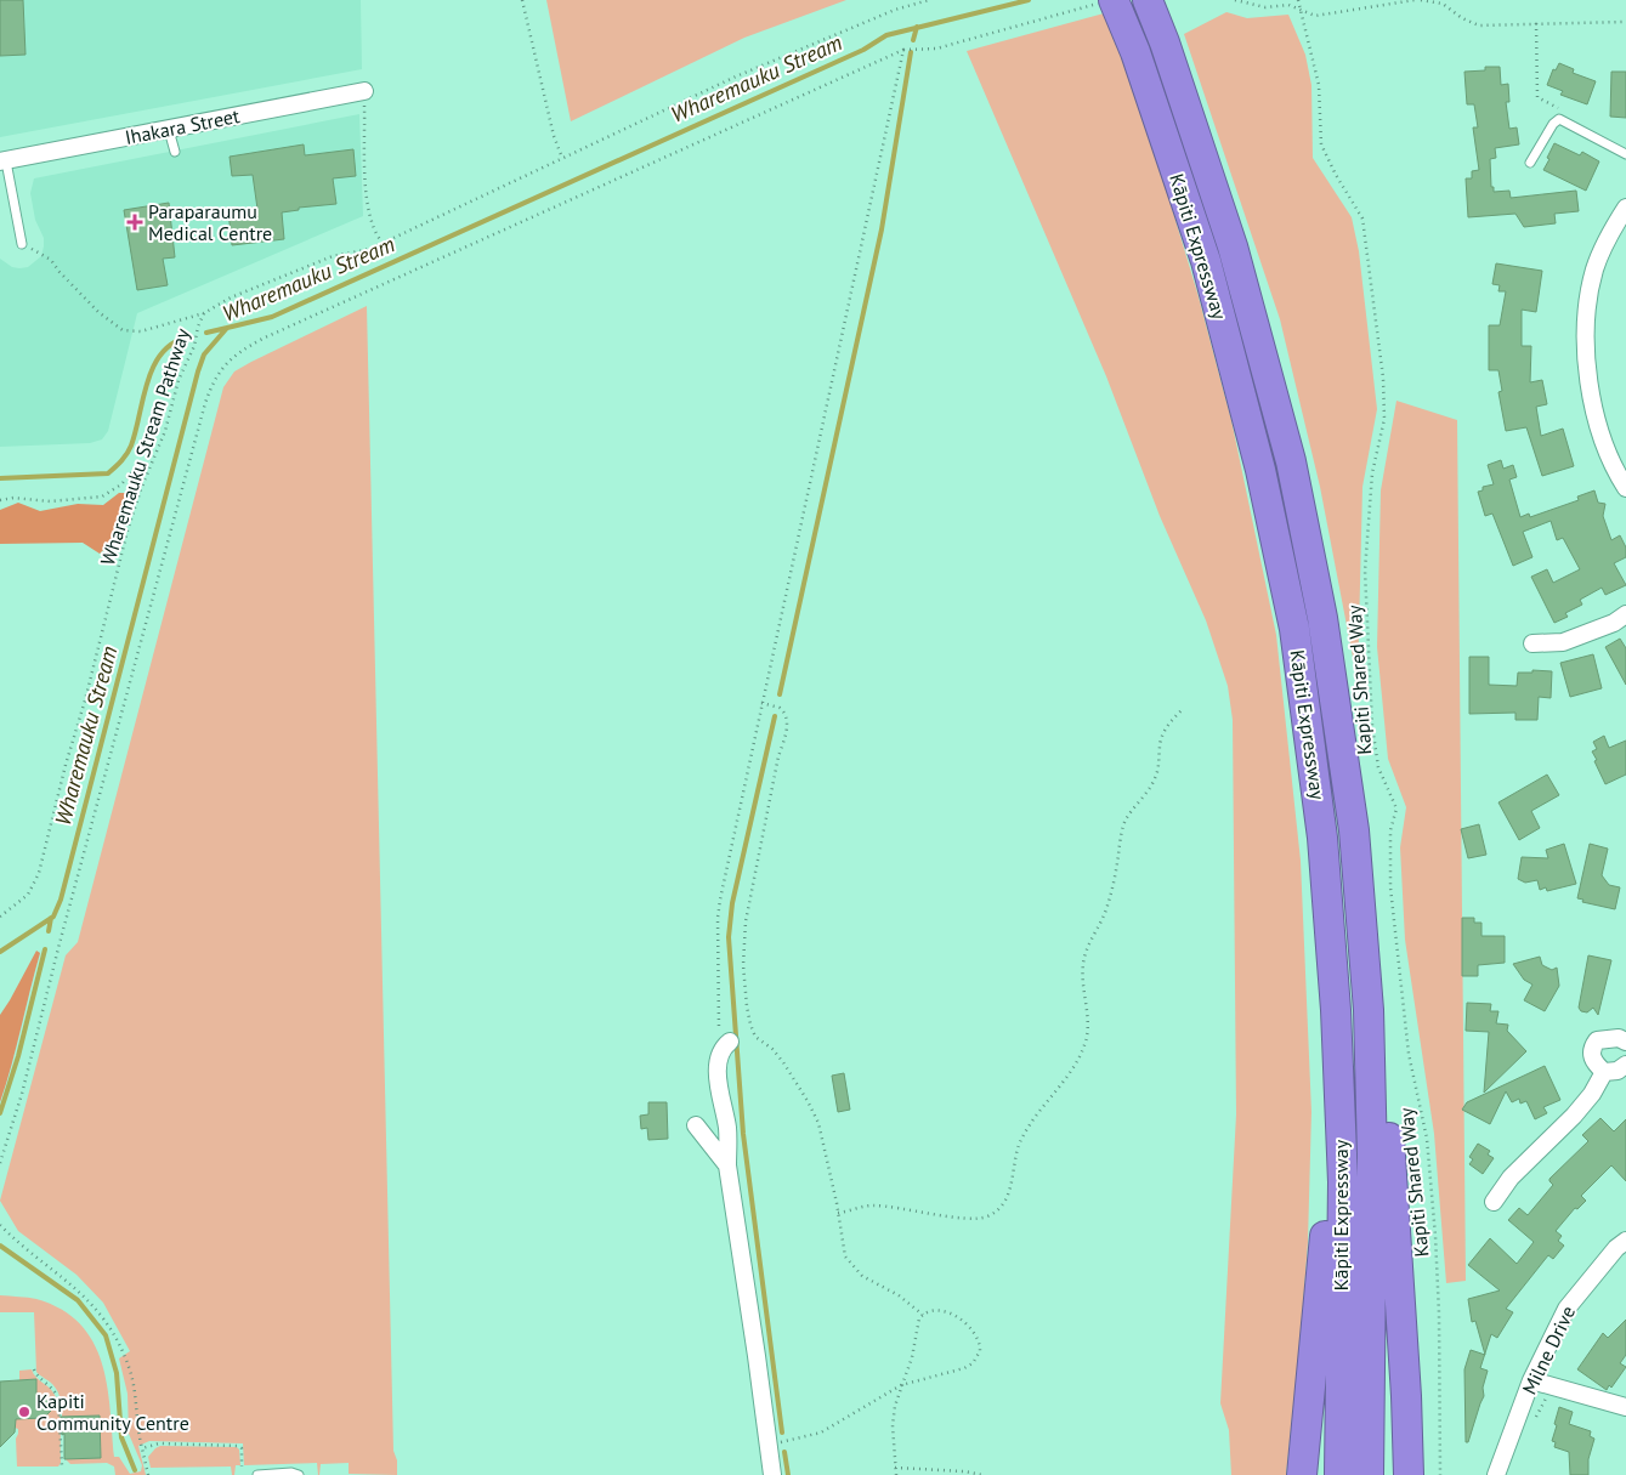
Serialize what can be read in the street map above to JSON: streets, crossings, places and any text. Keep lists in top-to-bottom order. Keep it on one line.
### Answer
{"streets":{"highway":["Kāpiti Expressway"],"street":["Ihakara Street","Milne Drive"],"path":["Wharemauku Stream Pathway","Kapiti Shared Way"]},"water":["Wharemauku Stream"],"places":{"health":["Paraparaumu Medical Centre"],"other":["Kapiti Community Centre"]}}
